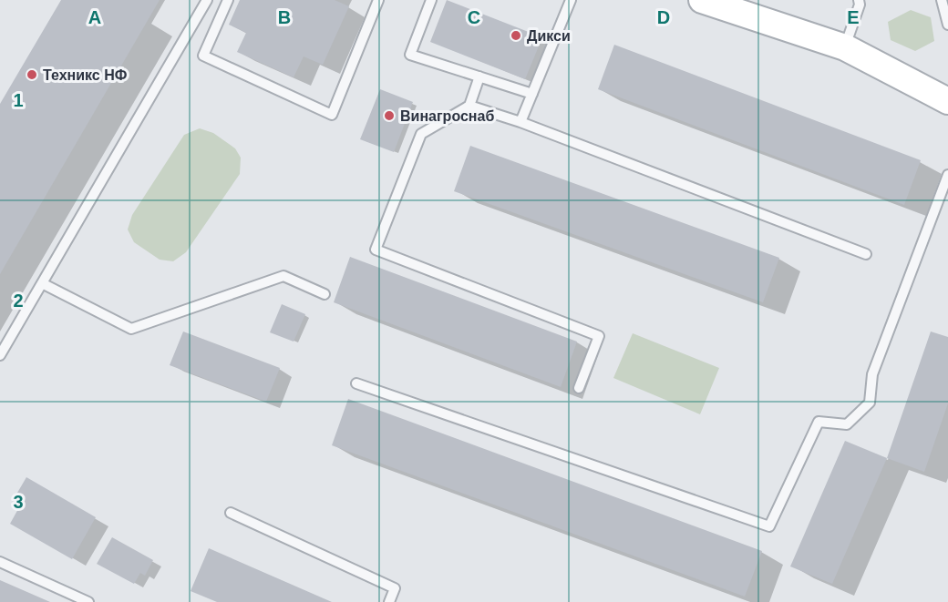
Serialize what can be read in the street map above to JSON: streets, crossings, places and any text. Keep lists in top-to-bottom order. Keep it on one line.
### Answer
{"places":["Дикси","Техникс НФ","Винагроснаб"],"grid":{"columns":["A","B","C","D","E"],"rows":["1","2","3"]}}
